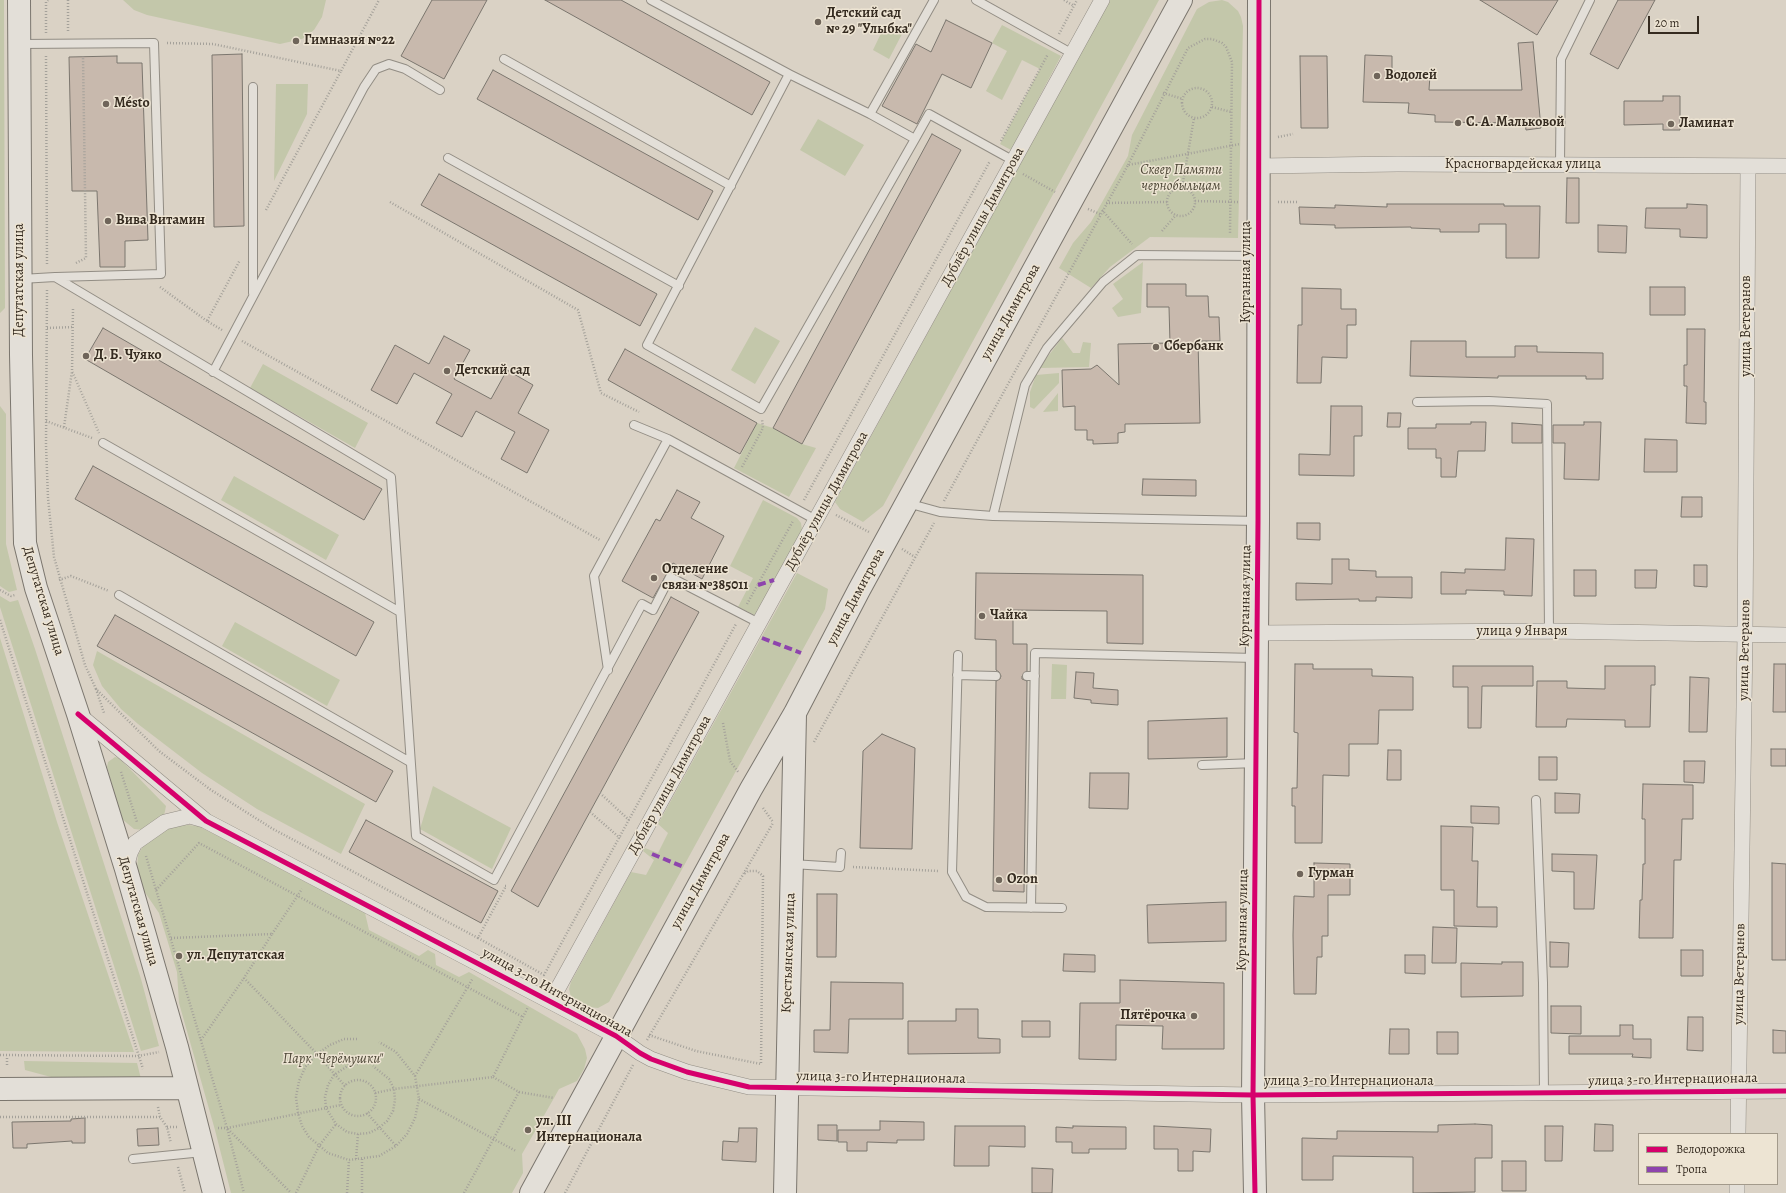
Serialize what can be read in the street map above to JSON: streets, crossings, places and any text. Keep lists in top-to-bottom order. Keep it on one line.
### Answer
{"streets":{"main road":["Курганная улица","Депутатская улица","улица Димитрова","Крестьянская улица"],"street":["Красногвардейская улица","Дублёр улицы Димитрова","улица Ветеранов","улица 9 Января","улица 3-го Интернационала"]},"crossings":[["Красногвардейская улица","Курганная улица"],["Красногвардейская улица","улица Ветеранов"],["Дублёр улицы Димитрова","улица 3-го Интернационала"],["Курганная улица","улица 9 Января"],["Курганная улица","улица 3-го Интернационала"],["Депутатская улица","улица 3-го Интернационала"],["улица Димитрова","Крестьянская улица"],["улица Димитрова","улица 3-го Интернационала"],["улица Ветеранов","улица 9 Января"],["улица Ветеранов","улица 3-го Интернационала"],["Крестьянская улица","улица 3-го Интернационала"]],"parks":["Сквер Памяти чернобыльцам","Парк \"Черёмушки\""],"places":["Детский сад № 29 \"Улыбка\"","Гимназия №22","Водолей","Mésto","С. А. Мальковой","Ламинат","Вива Витамин","Сбербанк","Д. Б. Чуяко","Детский сад","Отделение связи №385011","Чайка","Гурман","Ozon","ул. Депутатская","Пятёрочка","ул. III Интернационала"],"legend":["Велодорожка","Тропа"],"scale_bar":"20 m"}
